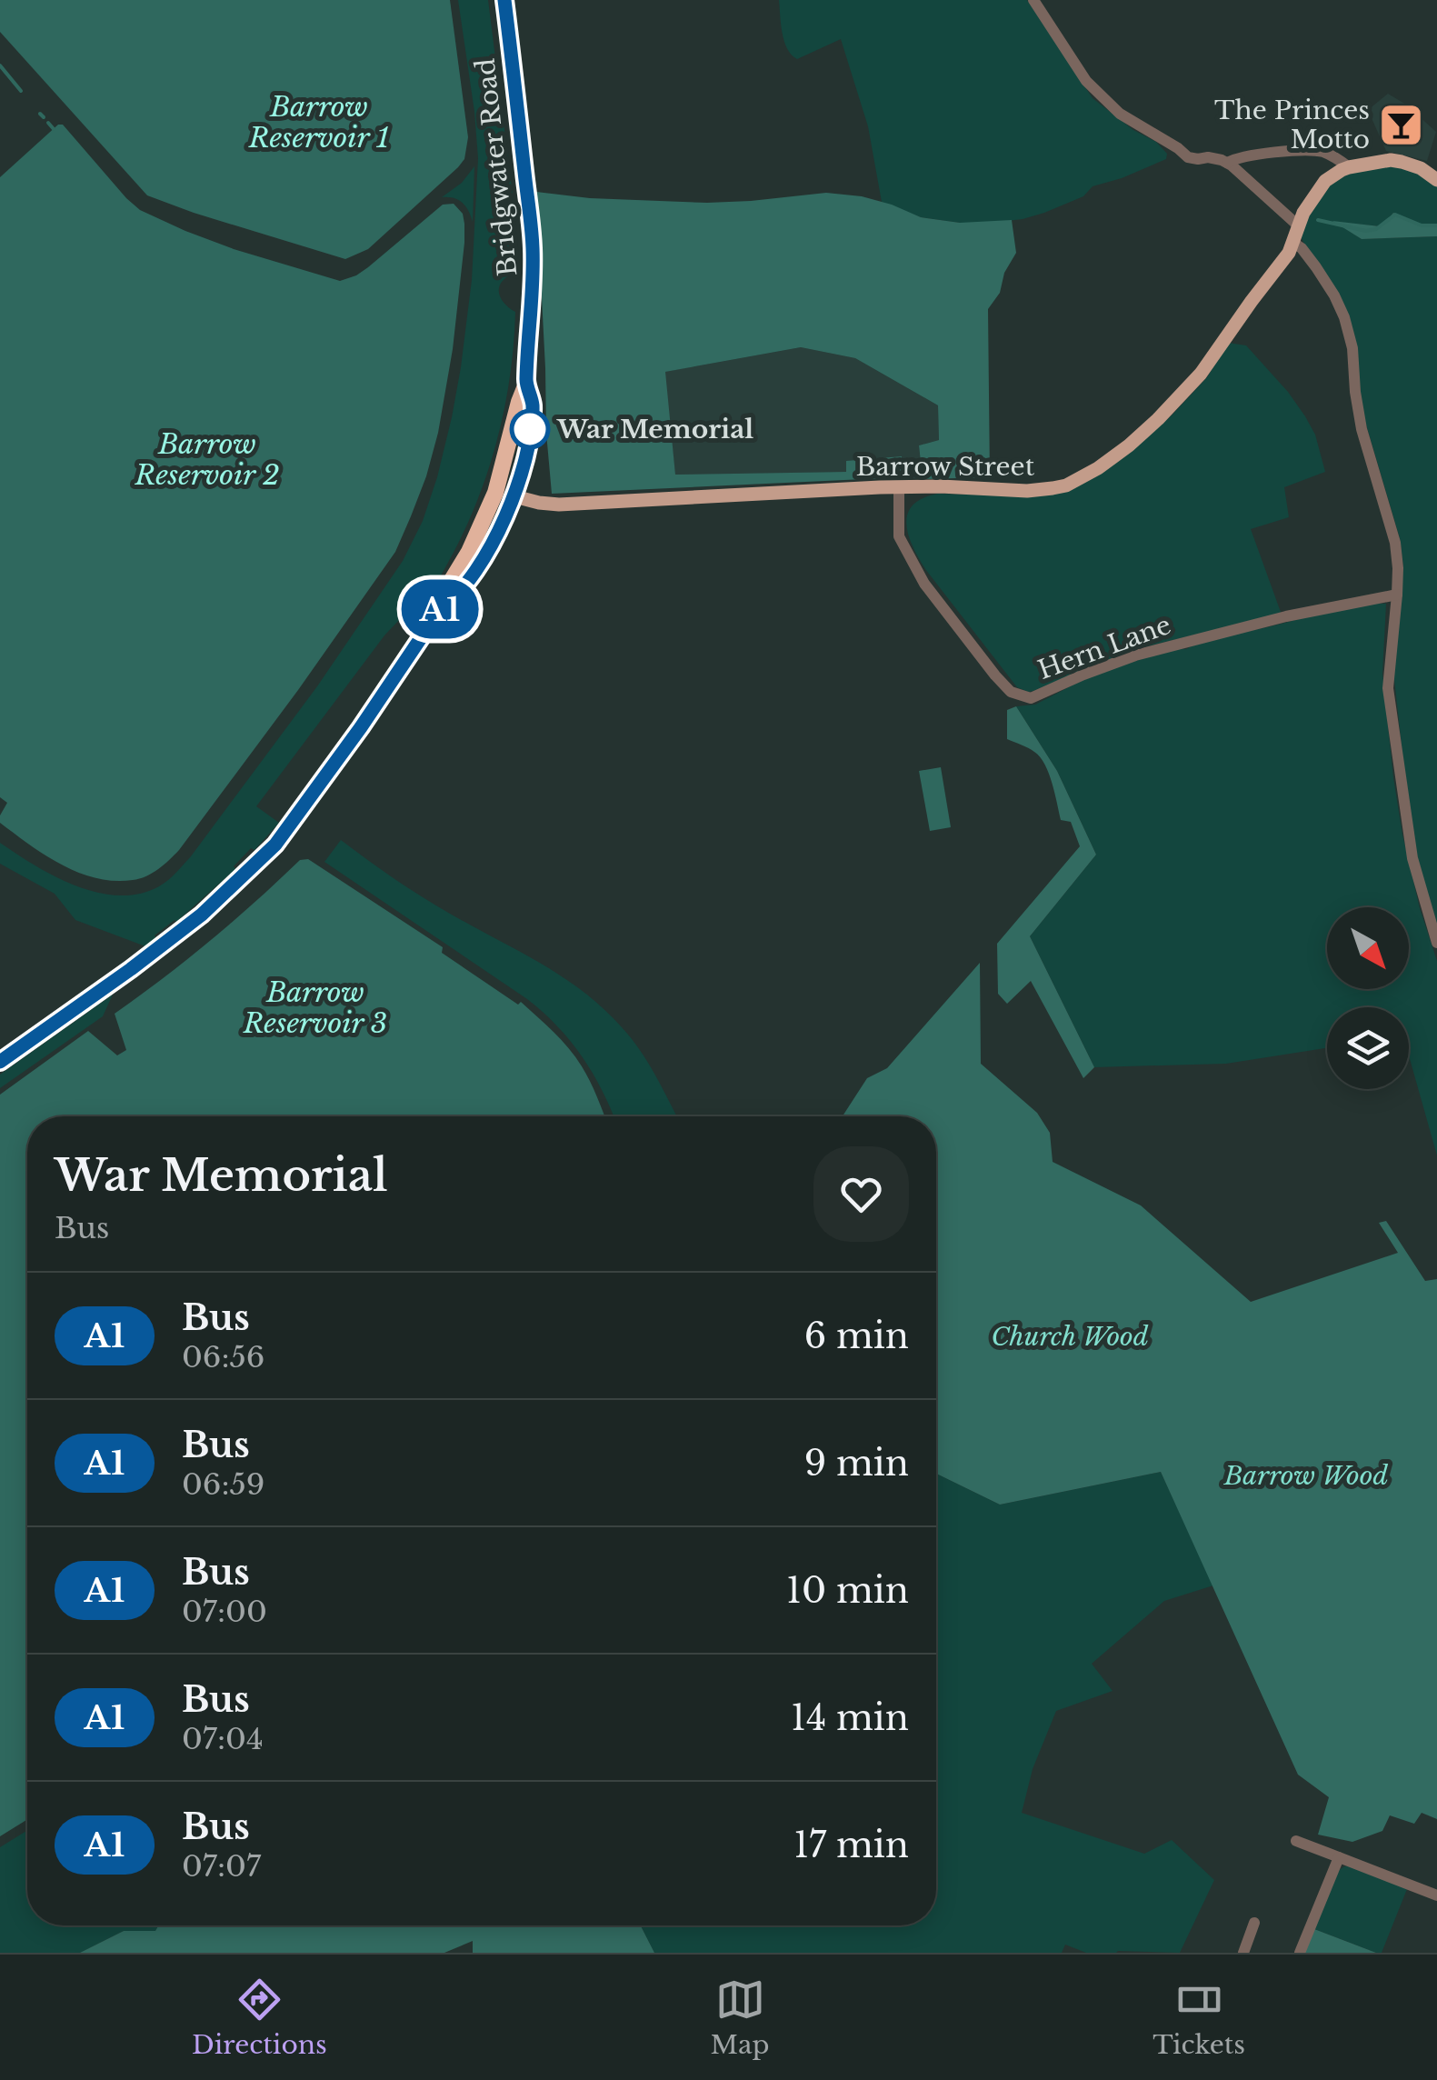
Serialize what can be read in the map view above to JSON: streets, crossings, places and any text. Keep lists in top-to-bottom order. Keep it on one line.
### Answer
{"streets":{"highway":["Bridgwater Road"],"main road":["Barrow Street"],"street":["Hern Lane"]},"crossings":[["Bridgwater Road","Barrow Street"],["Barrow Street","Hern Lane"]],"water":["Barrow Reservoir 1","Barrow Reservoir 2","Barrow Reservoir 3"],"parks":["Church Wood","Barrow Wood"],"places":{"bar":["The Princes Motto"],"other":["War Memorial"]},"lines":["bus line A1"],"north":"bottom right","page":{"on_map":"A1","heading":["War Memorial","Bus"],"list":[{"mark":"A1","name":"Bus","note":"06:56","value":"6 min"},{"mark":"A1","name":"Bus","note":"06:59","value":"9 min"},{"mark":"A1","name":"Bus","note":"07:00","value":"10 min"},{"mark":"A1","name":"Bus","note":"07:04","value":"14 min"},{"mark":"A1","name":"Bus","note":"07:07","value":"17 min"}],"tabs":["Directions","Map","Tickets"]}}
